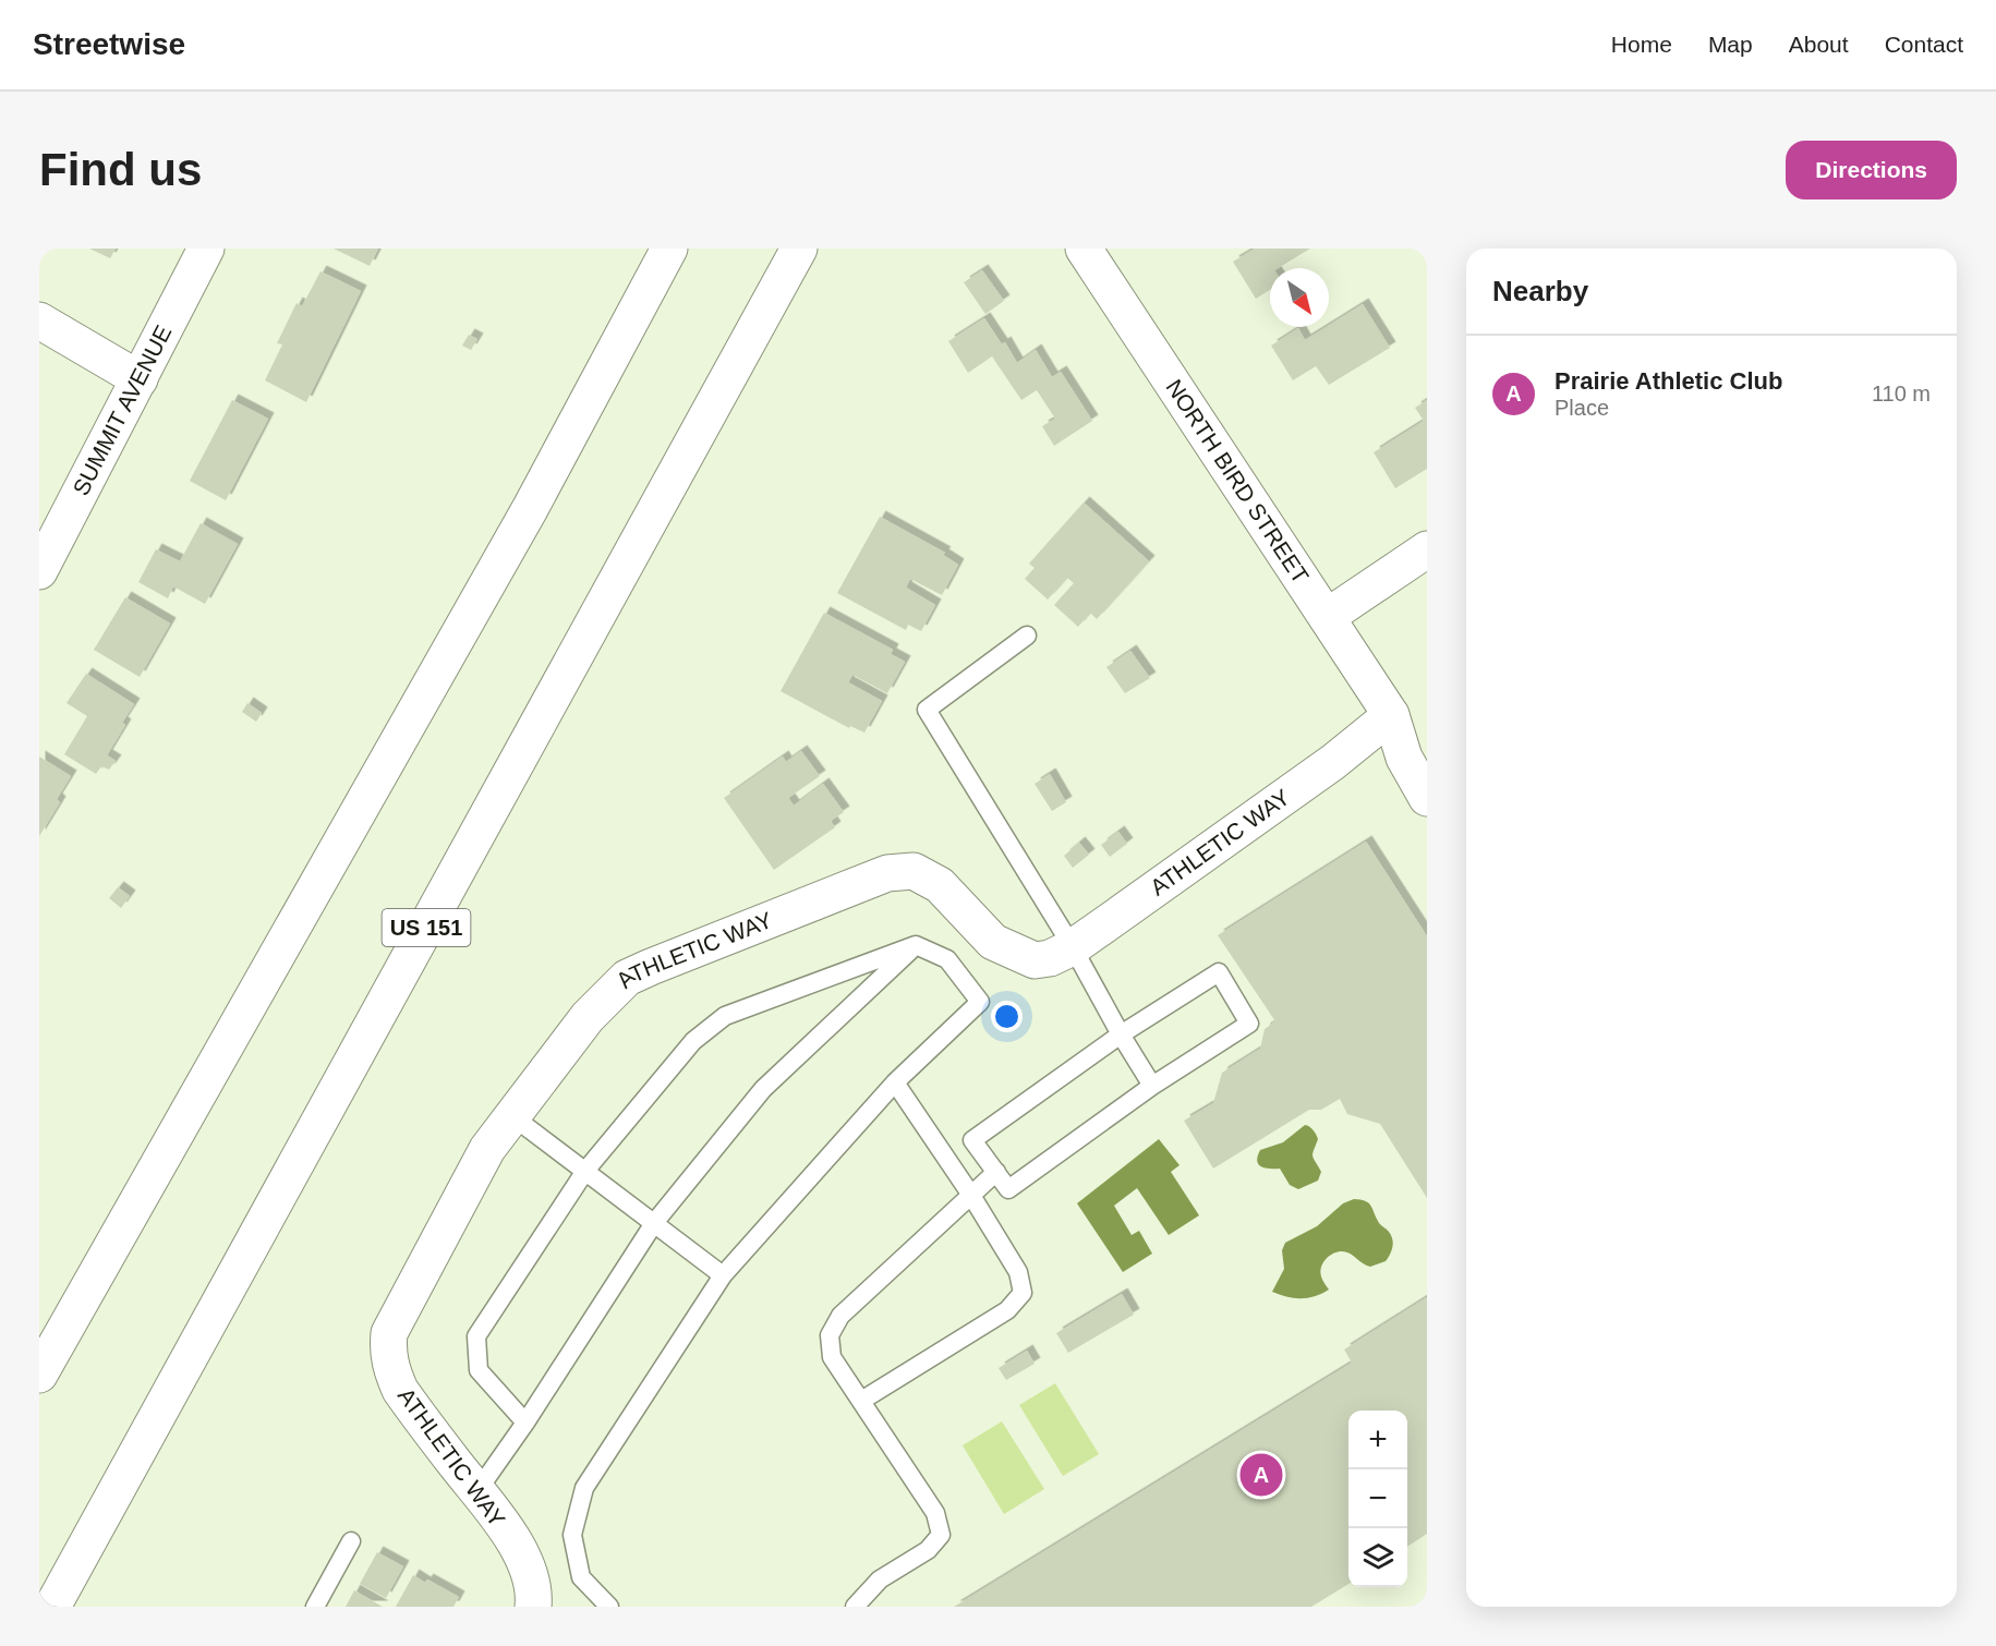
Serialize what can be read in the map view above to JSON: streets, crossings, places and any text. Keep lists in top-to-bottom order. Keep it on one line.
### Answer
{"streets":{"main road":["SUMMIT AVENUE","NORTH BIRD STREET","ATHLETIC WAY","US 151"]},"crossings":[["NORTH BIRD STREET","ATHLETIC WAY"]],"north":"bottom right","page":{"header":"Streetwise","nav":["Home","Map","About","Contact"],"buttons":"Directions","title":"Find us","heading":"Nearby","list":[{"mark":"A","name":"Prairie Athletic Club","note":"Place","value":"110 m"}],"map_buttons":["+","−"],"pins":"A"}}
